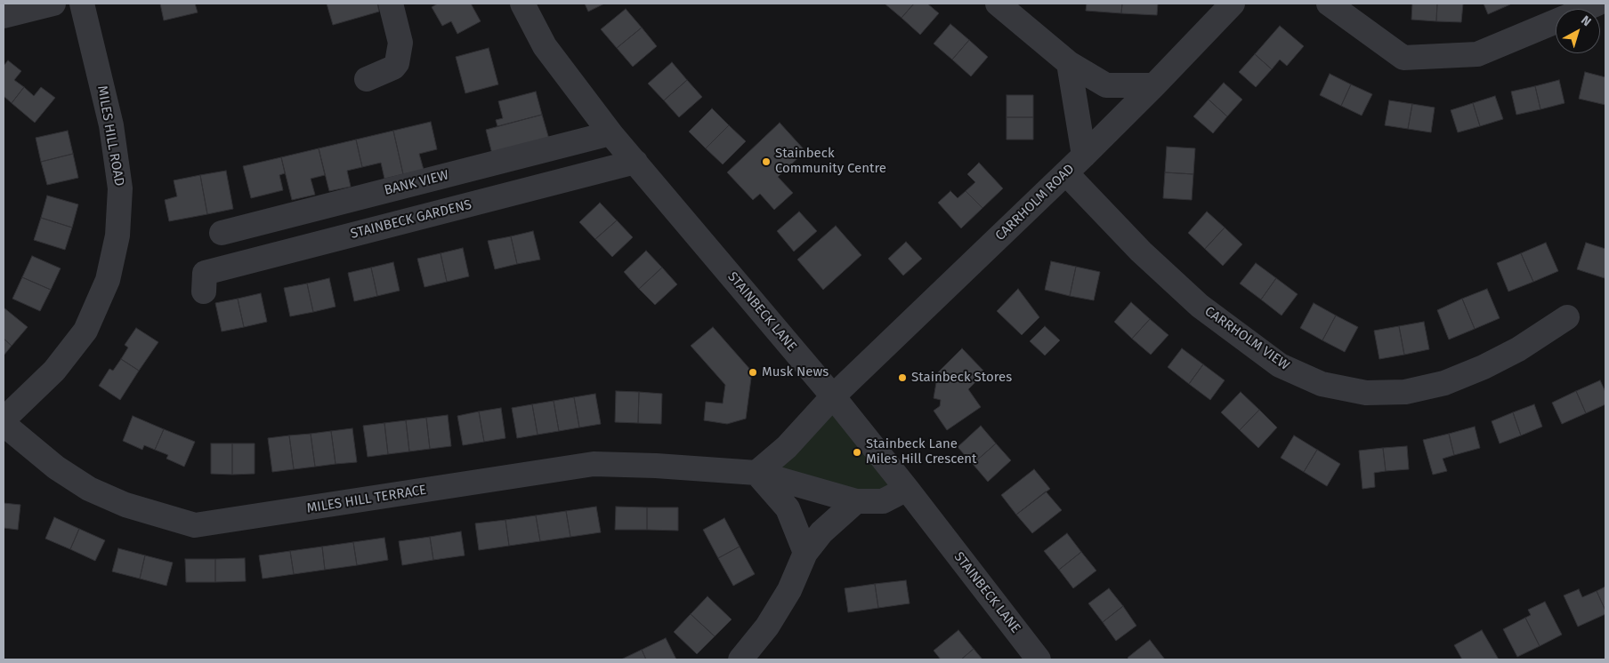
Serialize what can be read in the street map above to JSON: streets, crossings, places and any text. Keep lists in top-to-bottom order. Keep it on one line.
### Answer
{"streets":{"street":["MILES HILL ROAD","BANK VIEW","CARRHOLM ROAD","STAINBECK GARDENS","STAINBECK LANE","CARRHOLM VIEW","MILES HILL TERRACE"]},"crossings":[["BANK VIEW","STAINBECK LANE"],["CARRHOLM ROAD","STAINBECK LANE"],["CARRHOLM ROAD","CARRHOLM VIEW"],["STAINBECK GARDENS","STAINBECK LANE"],["STAINBECK LANE","MILES HILL TERRACE"]],"places":["Stainbeck Community Centre","Musk News","Stainbeck Stores","Stainbeck Lane Miles Hill Crescent"],"north":"top right"}
